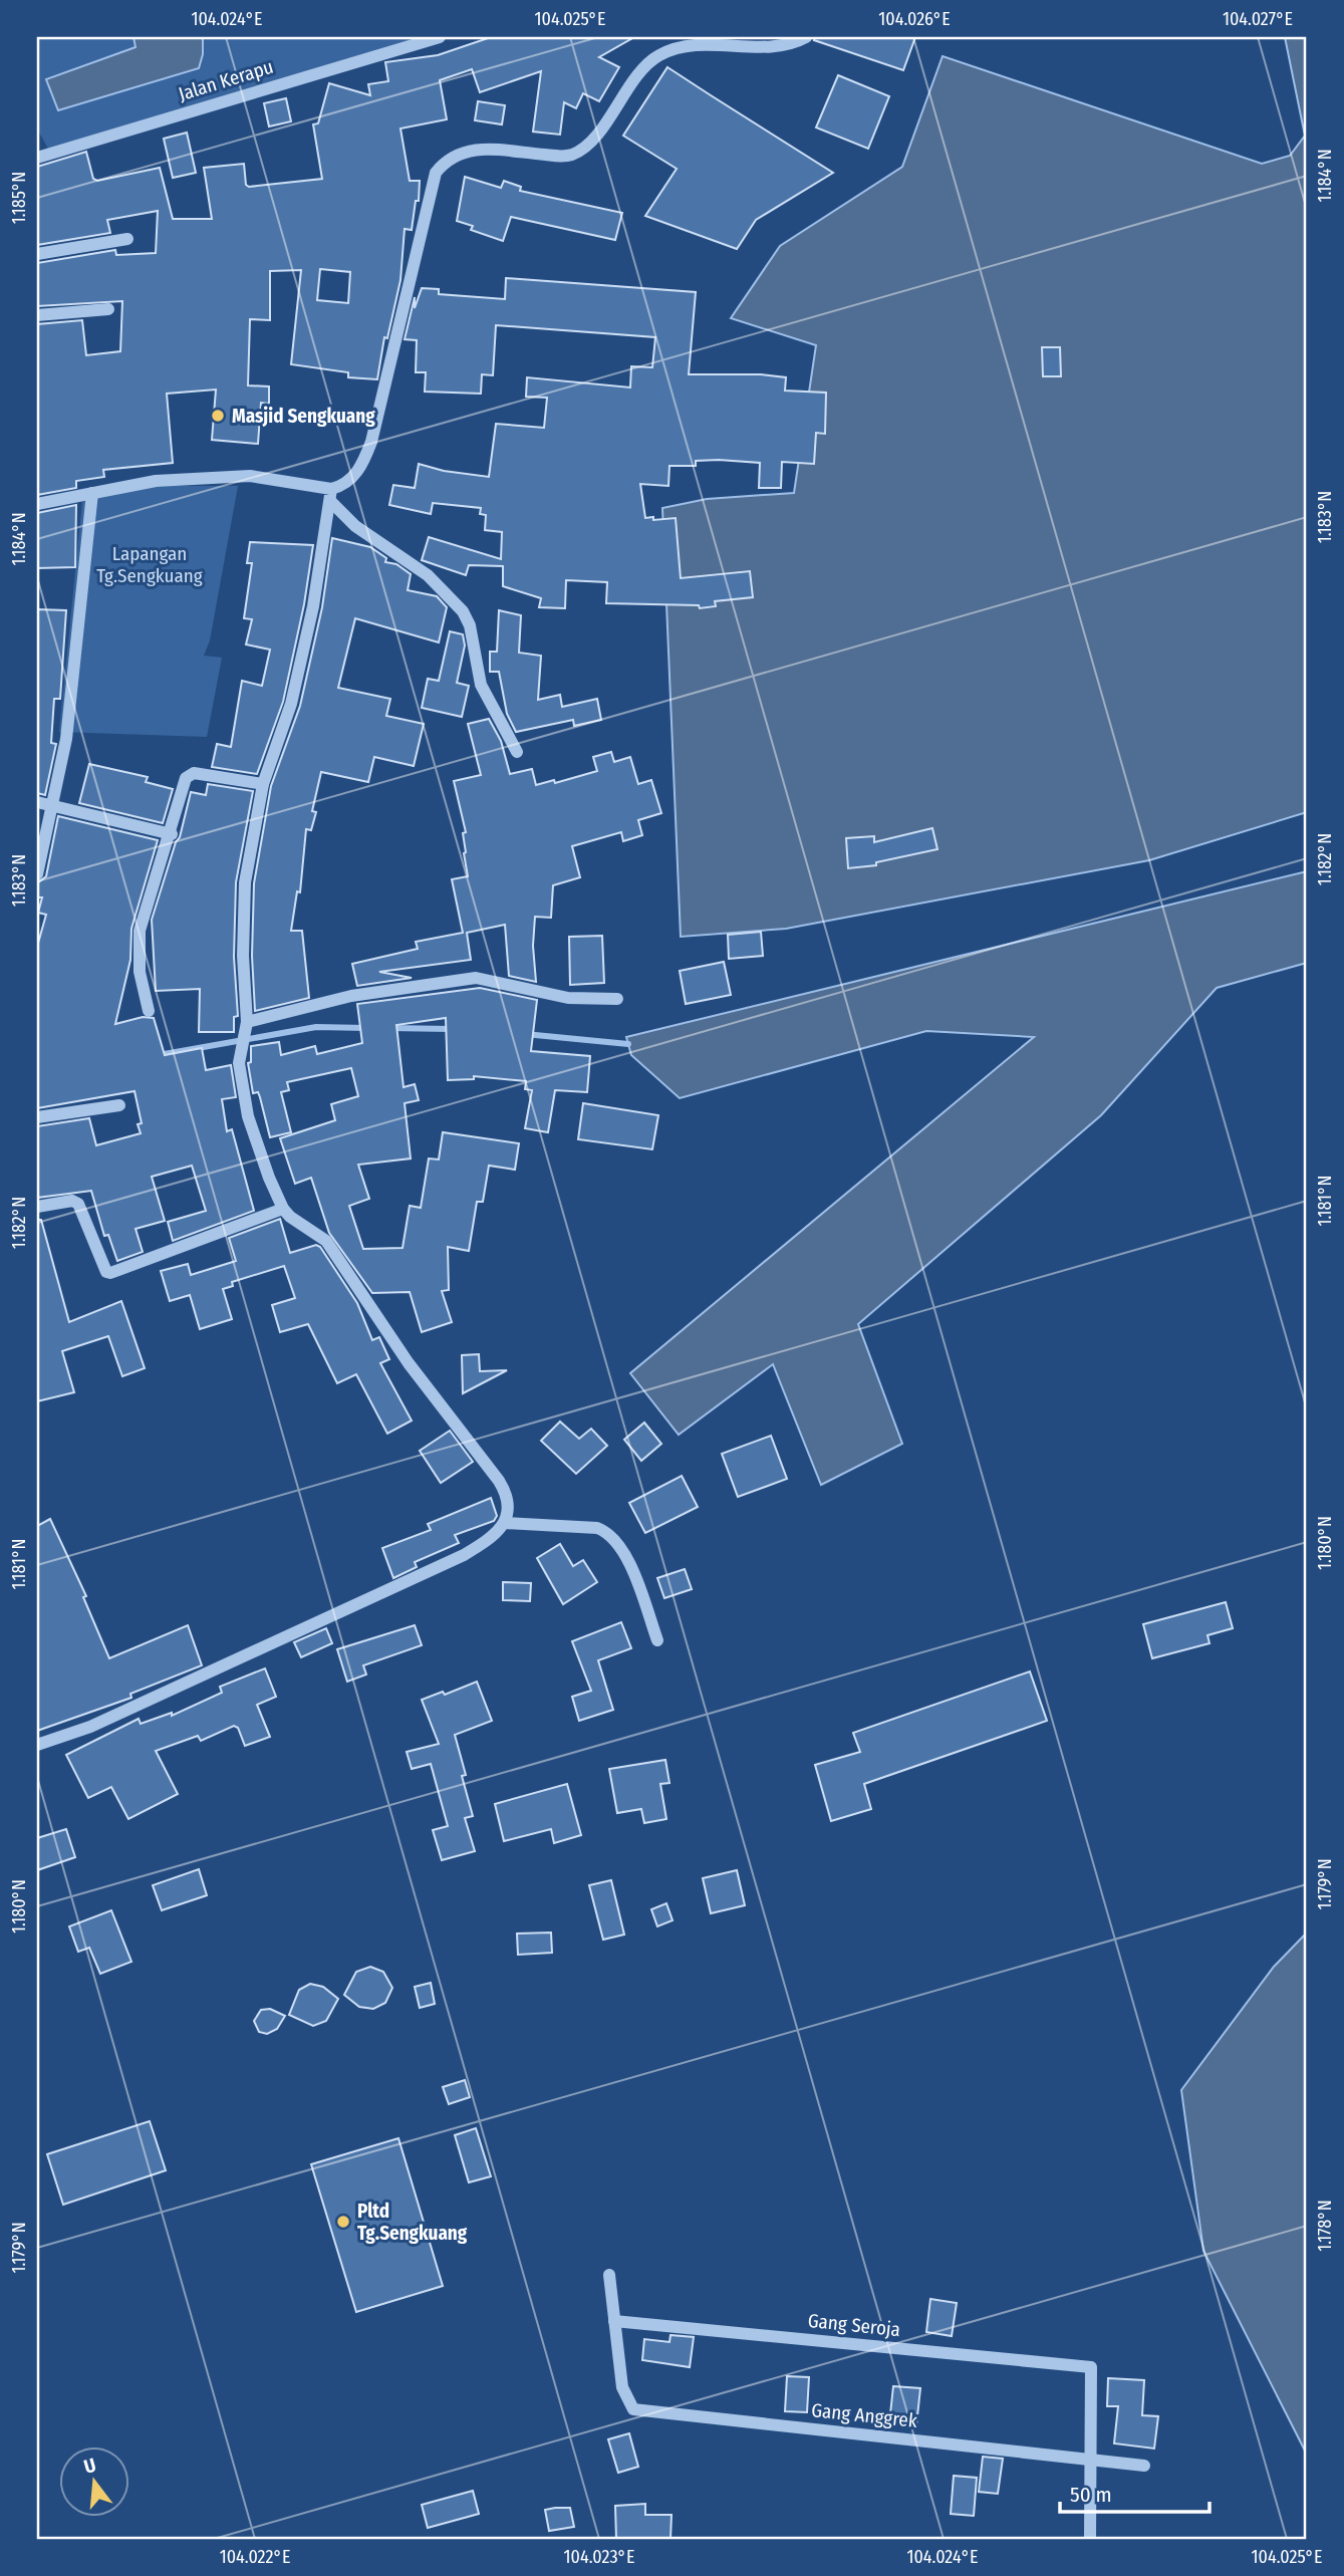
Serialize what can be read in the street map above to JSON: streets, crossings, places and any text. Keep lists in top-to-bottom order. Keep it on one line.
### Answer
{"streets":{"street":["Jalan Kerapu","Gang Seroja","Gang Anggrek"]},"crossings":[["Gang Seroja","Gang Anggrek"]],"parks":["Lapangan Tg.Sengkuang"],"places":["Masjid Sengkuang","Pltd Tg.Sengkuang"],"scale_bar":"50 m","north":"top","coordinates":["104.024°E","104.025°E","104.026°E","104.027°E","1.184°N","1.185°N","1.183°N","1.182°N","1.181°N","1.180°N","1.179°N","1.178°N","104.022°E","104.023°E"]}
